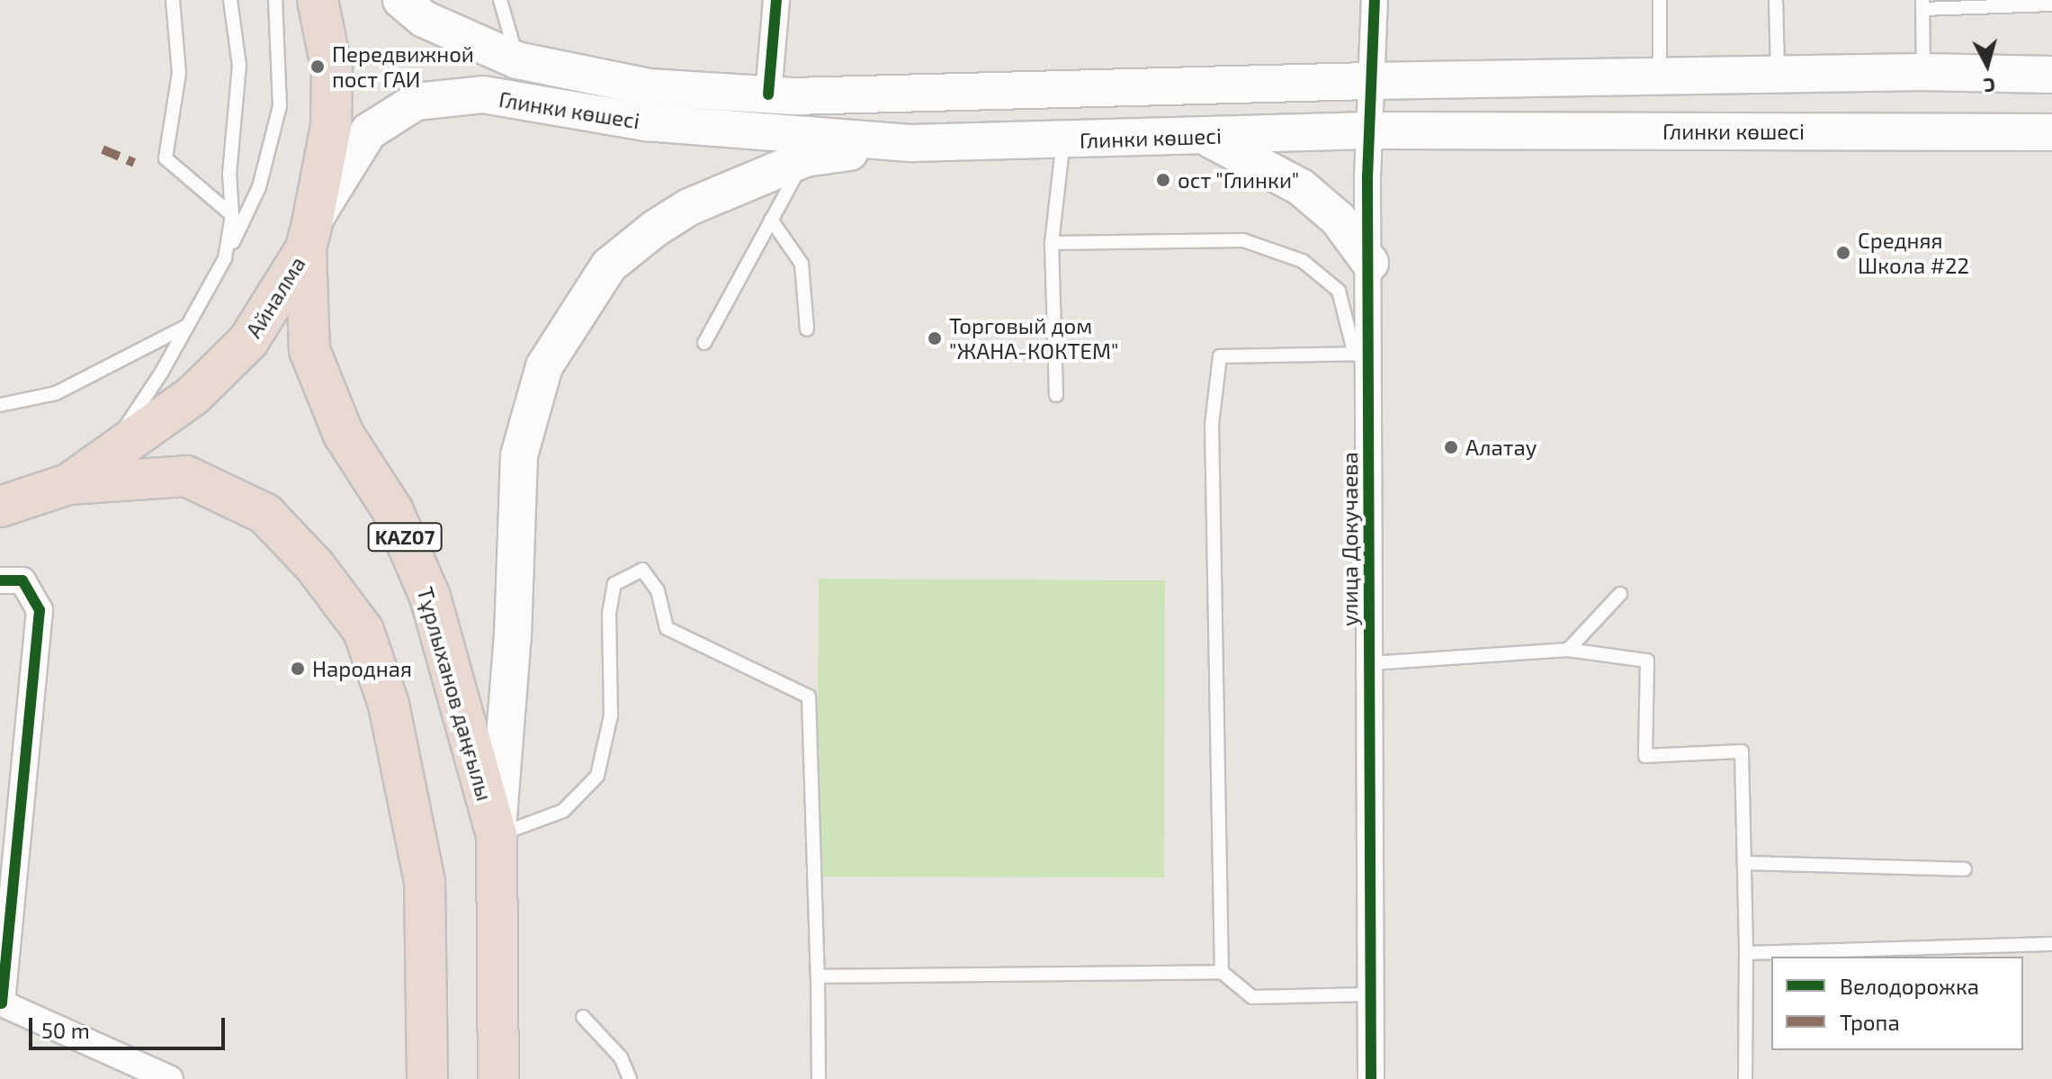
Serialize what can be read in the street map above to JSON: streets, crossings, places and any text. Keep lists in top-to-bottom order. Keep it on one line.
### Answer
{"streets":{"highway":["Айналма","KAZ07","Тұрлыханов даңғылы"],"main road":["Глинки көшесі"],"street":["улица Докучаева"]},"crossings":[["Глинки көшесі","Айналма"],["Глинки көшесі","улица Докучаева"],["Глинки көшесі","Тұрлыханов даңғылы"],["Айналма","KAZ07"],["Айналма","Тұрлыханов даңғылы"]],"places":["Передвижной пост ГАИ","ост \"Глинки\"","Средняя Школа #22","Торговый дом \"ЖАНА-КОКТЕМ\"","Алатау","Народная"],"legend":["Велодорожка","Тропа"],"scale_bar":"50 m","north":"bottom"}
